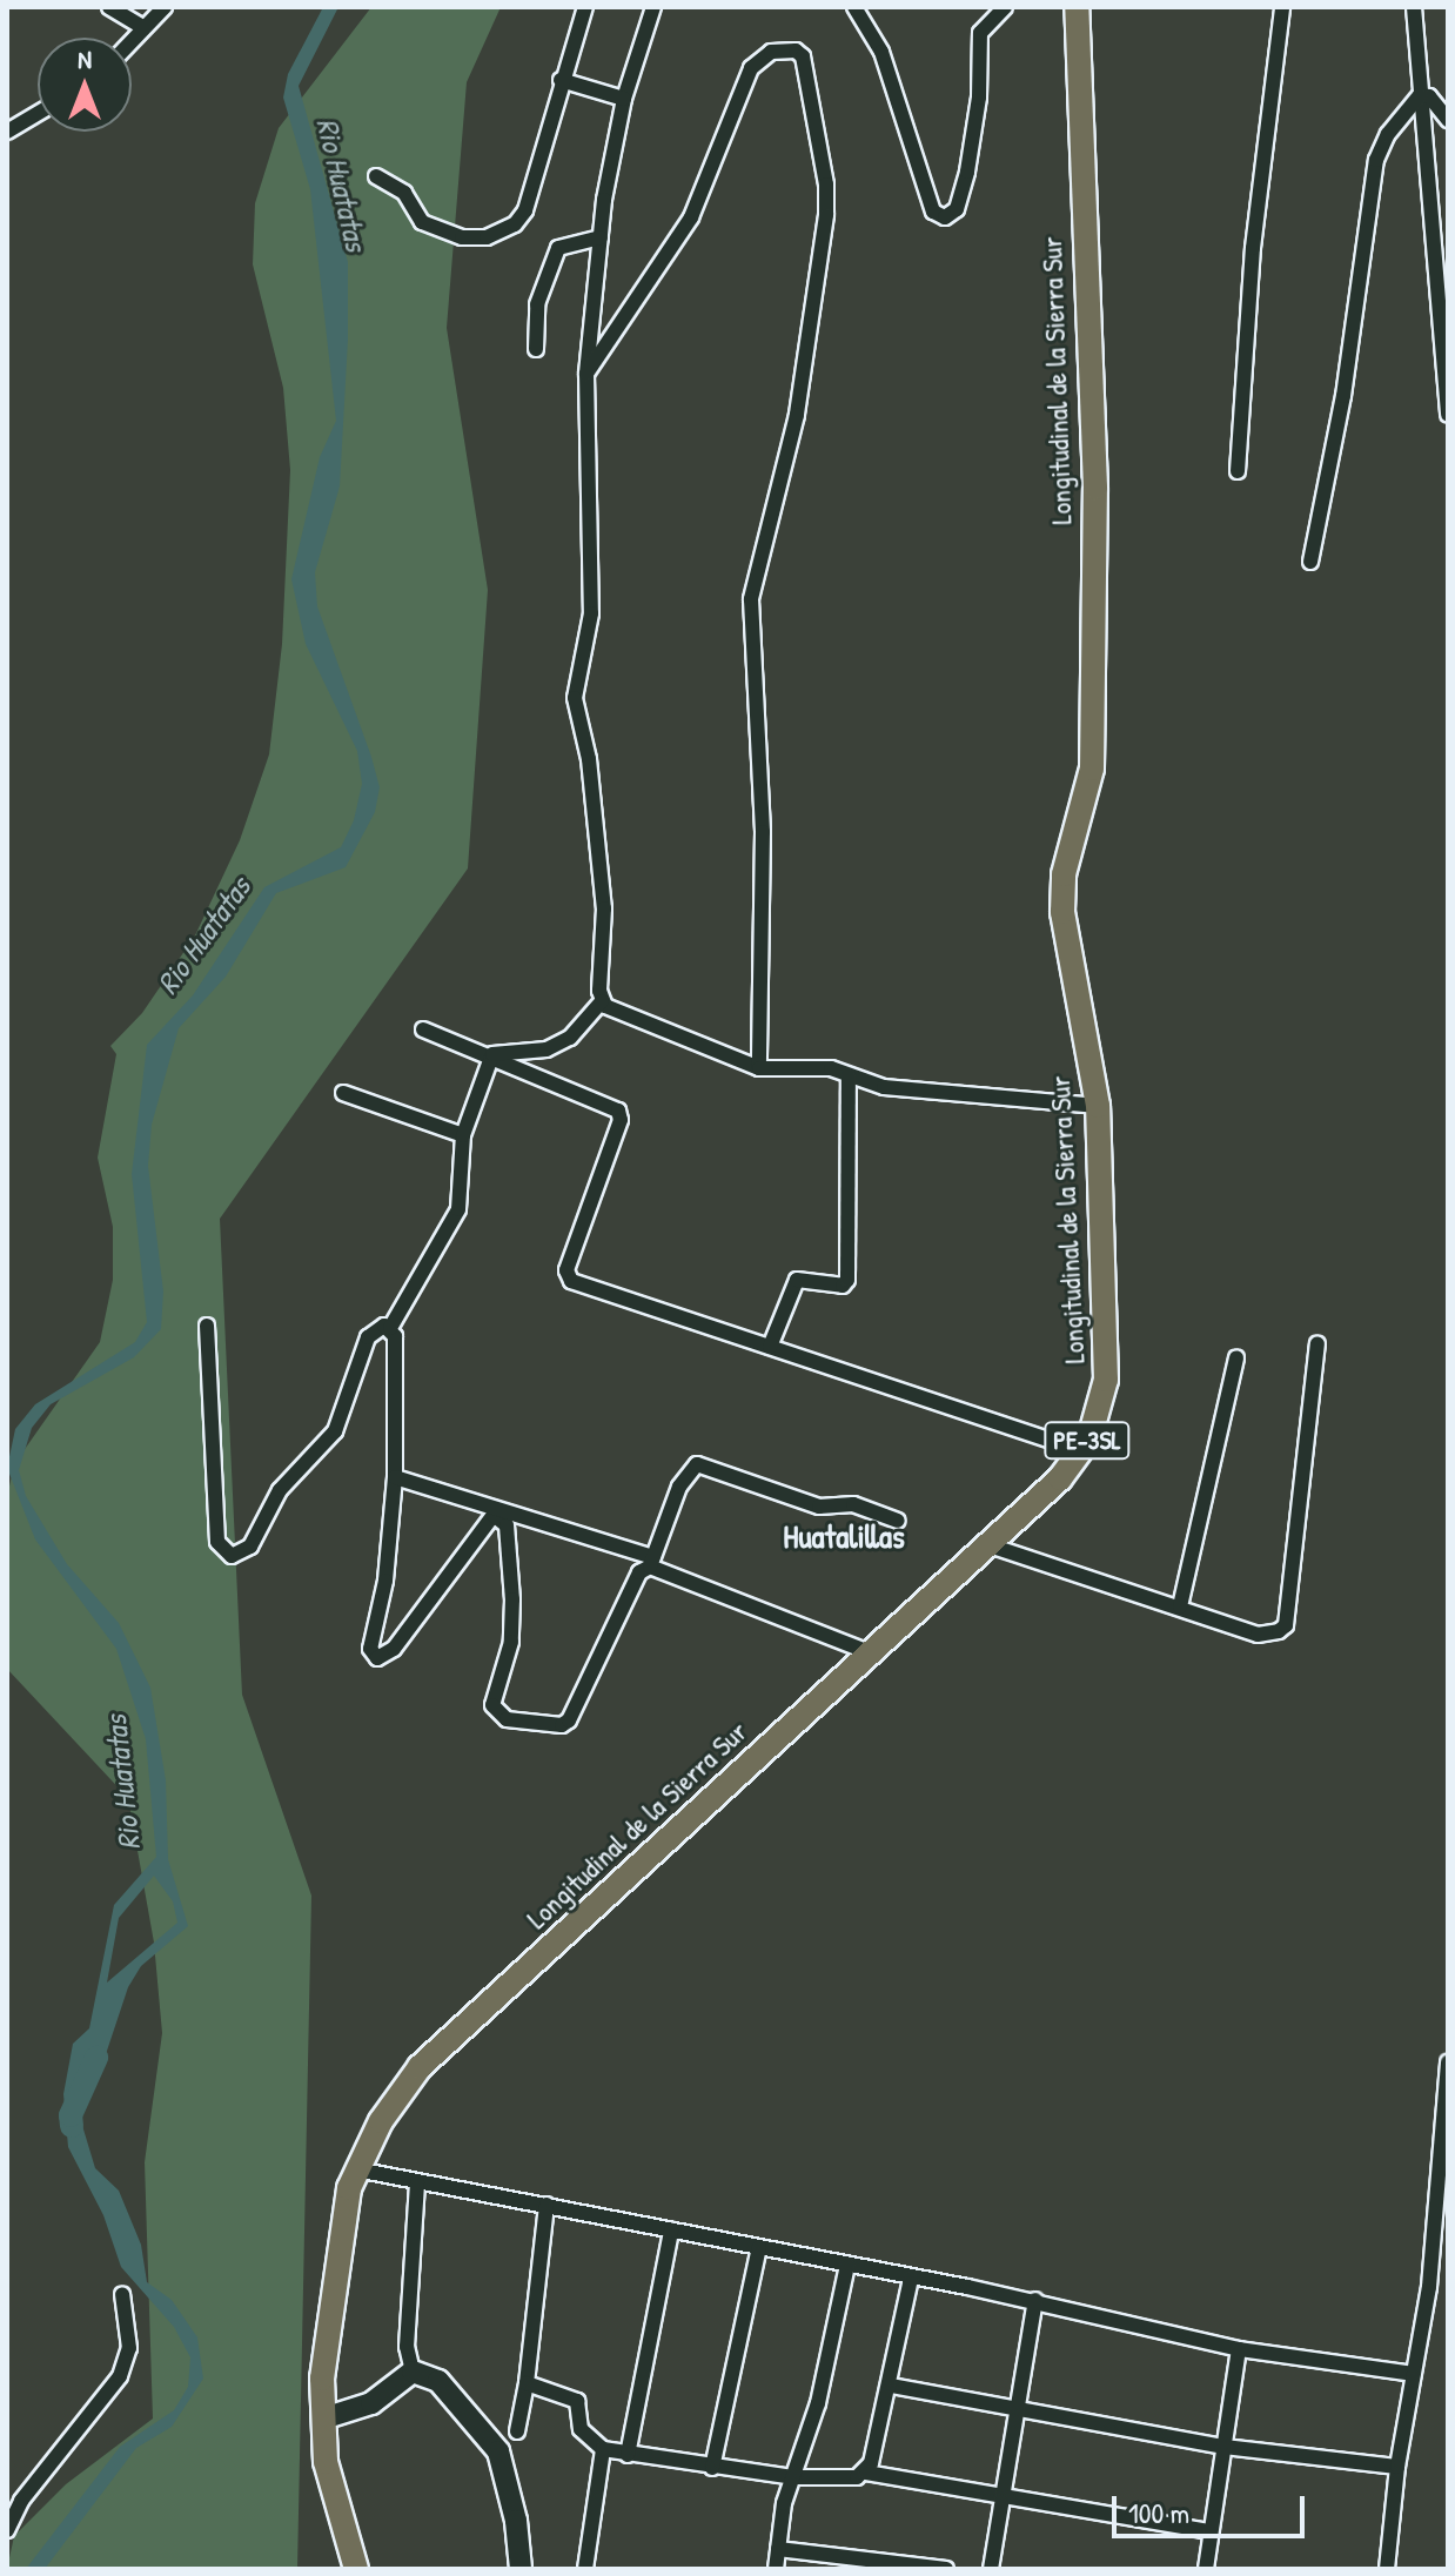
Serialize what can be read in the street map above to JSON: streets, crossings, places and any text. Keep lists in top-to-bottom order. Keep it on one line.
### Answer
{"streets":{"main road":["Longitudinal de la Sierra Sur","PE-3SL"]},"districts":["Huatalillas"],"water":["Rio Huatatas"],"scale_bar":"100 m","north":"top"}
